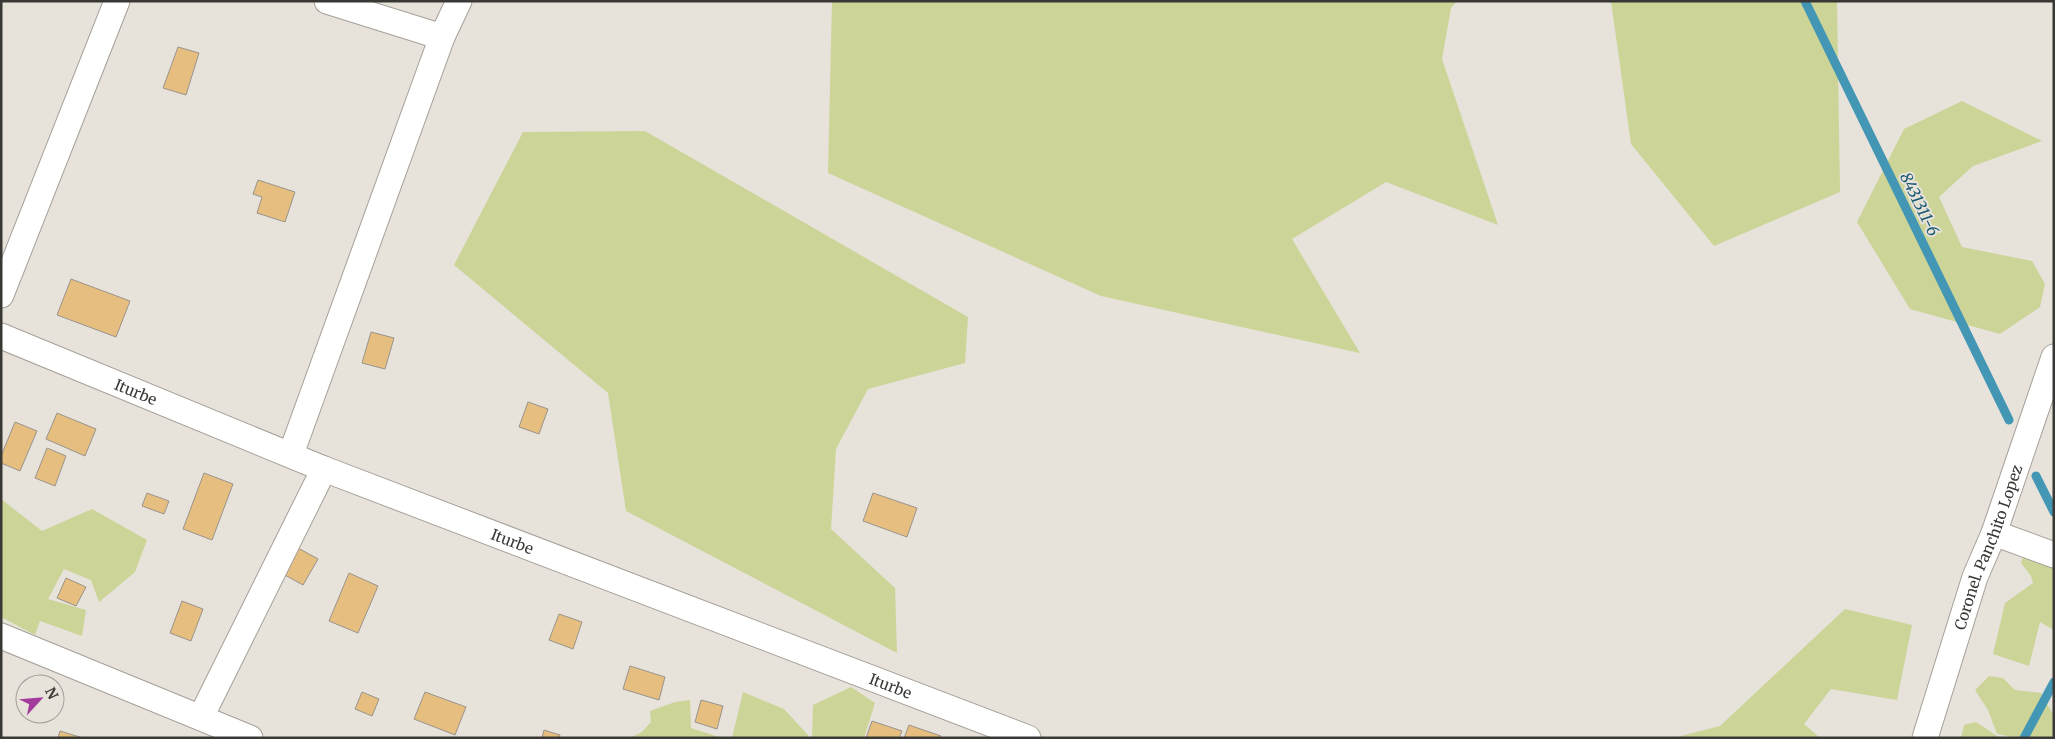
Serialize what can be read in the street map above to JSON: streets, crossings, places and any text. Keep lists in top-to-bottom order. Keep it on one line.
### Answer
{"streets":{"street":["Iturbe","Coronel. Panchito Lopez"]},"water":["8431311-6"],"north":"top right"}
